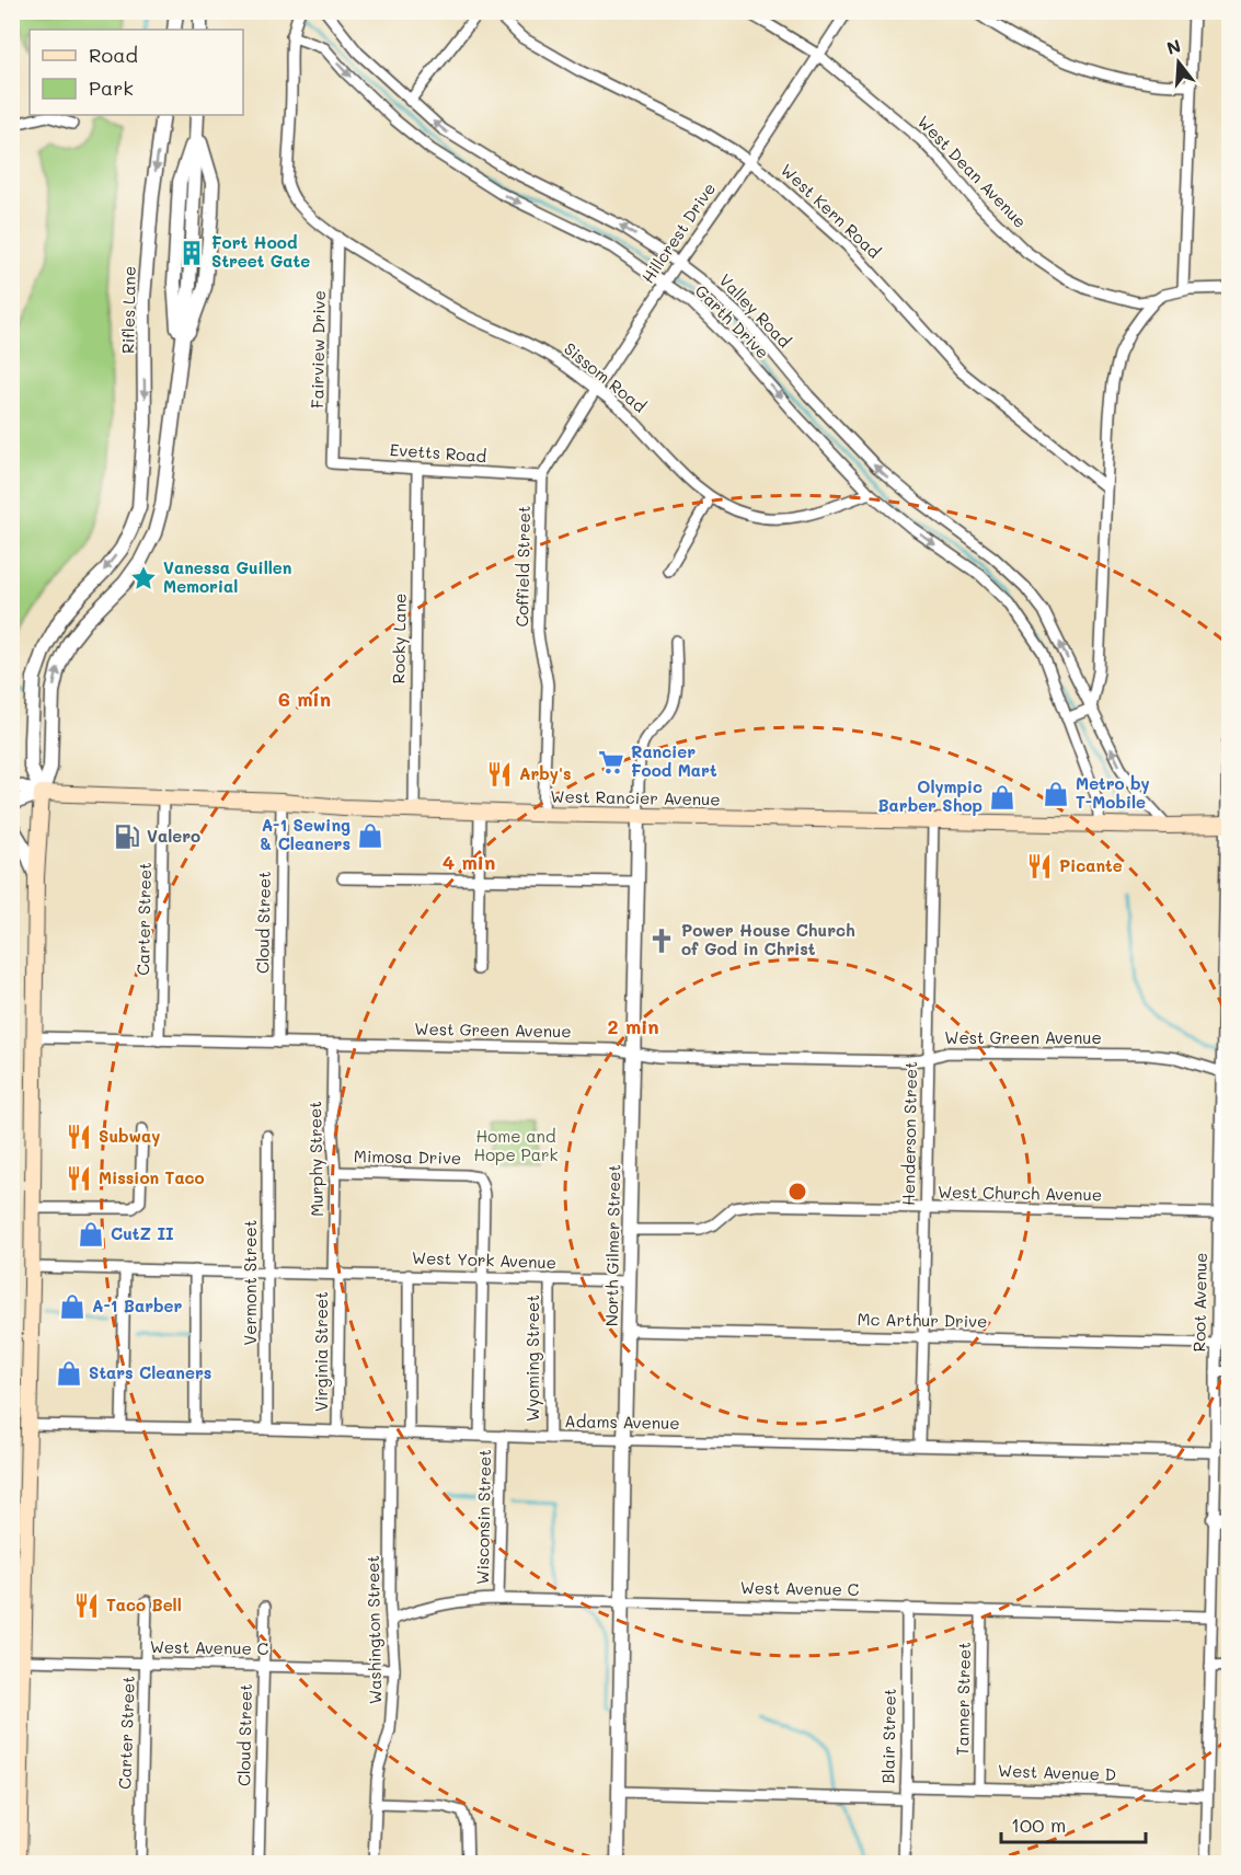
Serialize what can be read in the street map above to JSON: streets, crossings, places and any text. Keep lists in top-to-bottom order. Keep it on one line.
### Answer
{"streets":{"main road":["West Rancier Avenue"],"street":["West Dean Avenue","West Kern Road","Hillcrest Drive","Rifles Lane","Valley Road","Garth Drive","Fairview Drive","Sissom Road","Evetts Road","Coffield Street","Rocky Lane","Carter Street","Cloud Street","West Green Avenue","Henderson Street","Mimosa Drive","Murphy Street","West Church Avenue","North Gilmer Street","West York Avenue","Vermont Street","Root Avenue","Mc Arthur Drive","Virginia Street","Wyoming Street","Adams Avenue","Wisconsin Street","West Avenue C","Washington Street","Tanner Street","Blair Street","West Avenue D"]},"crossings":[["West Dean Avenue","Hillcrest Drive"],["West Kern Road","Hillcrest Drive"],["Hillcrest Drive","Valley Road"],["Hillcrest Drive","Garth Drive"],["Hillcrest Drive","Sissom Road"],["Hillcrest Drive","Evetts Road"],["Hillcrest Drive","Coffield Street"],["Rifles Lane","West Rancier Avenue"],["Garth Drive","Sissom Road"],["Garth Drive","West Rancier Avenue"],["Fairview Drive","Sissom Road"],["Fairview Drive","Evetts Road"],["Evetts Road","Coffield Street"],["Evetts Road","Rocky Lane"],["Coffield Street","West Rancier Avenue"],["Rocky Lane","West Rancier Avenue"],["West Rancier Avenue","Carter Street"],["West Rancier Avenue","Cloud Street"],["West Rancier Avenue","Henderson Street"],["West Rancier Avenue","North Gilmer Street"],["West Rancier Avenue","Root Avenue"],["Carter Street","West Green Avenue"],["Carter Street","West Avenue C"],["Cloud Street","West Green Avenue"],["Cloud Street","West Avenue C"],["West Green Avenue","Henderson Street"],["West Green Avenue","Murphy Street"],["West Green Avenue","North Gilmer Street"],["West Green Avenue","Root Avenue"],["Henderson Street","West Church Avenue"],["Henderson Street","Mc Arthur Drive"],["Henderson Street","Adams Avenue"],["Mimosa Drive","Murphy Street"],["Mimosa Drive","Wisconsin Street"],["Murphy Street","West York Avenue"],["Murphy Street","Virginia Street"],["West Church Avenue","North Gilmer Street"],["West Church Avenue","Root Avenue"],["North Gilmer Street","West York Avenue"],["North Gilmer Street","Mc Arthur Drive"],["North Gilmer Street","Adams Avenue"],["North Gilmer Street","West Avenue C"],["West York Avenue","Vermont Street"],["West York Avenue","Virginia Street"],["West York Avenue","Wyoming Street"],["West York Avenue","Wisconsin Street"],["Vermont Street","Adams Avenue"],["Root Avenue","Mc Arthur Drive"],["Root Avenue","Adams Avenue"],["Root Avenue","West Avenue C"],["Root Avenue","West Avenue D"],["Virginia Street","Adams Avenue"],["Wyoming Street","Adams Avenue"],["Adams Avenue","Wisconsin Street"],["Adams Avenue","Washington Street"],["Wisconsin Street","West Avenue C"],["West Avenue C","Washington Street"],["West Avenue C","Tanner Street"],["West Avenue C","Blair Street"],["Tanner Street","West Avenue D"],["Blair Street","West Avenue D"]],"one_way":["Valley Road","Garth Drive"],"parks":["Home and Hope Park"],"places":{"building":["Fort Hood Street Gate"],"place":["Vanessa Guillen Memorial"],"supermarket":["Rancier Food Mart"],"restaurant":["Arby's","Picante","Subway","Mission Taco","Taco Bell"],"shop":["Metro by T-Mobile","Olympic Barber Shop","A-1 Sewing & Cleaners","CutZ II","A-1 Barber","Stars Cleaners"],"fuel station":["Valero"],"church":["Power House Church of God in Christ"]},"legend":["Road","Park"],"scale_bar":"100 m","north":"top","rings":["6 min","4 min","2 min"]}
